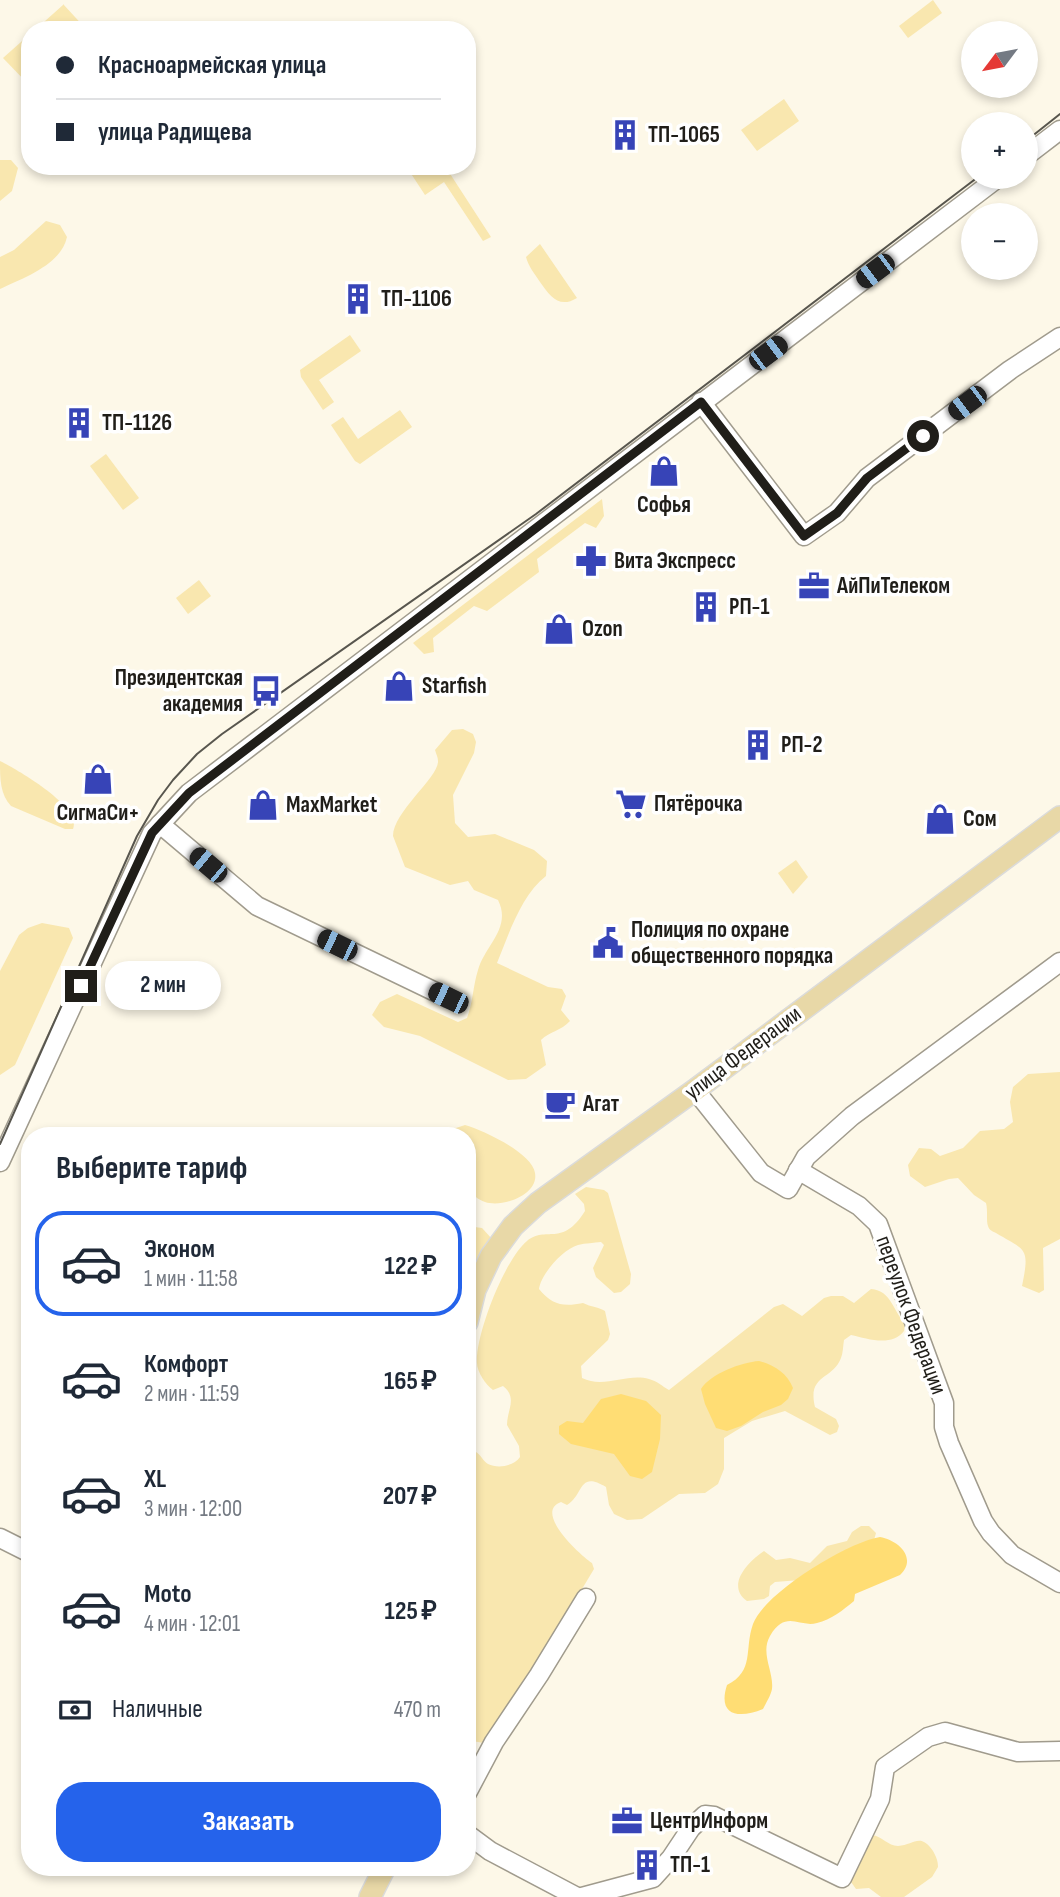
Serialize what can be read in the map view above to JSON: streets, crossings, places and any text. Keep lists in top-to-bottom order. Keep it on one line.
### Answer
{"streets":{"main road":["улица Федерации"],"street":["переулок Федерации"]},"places":{"building":["ТП-1065","ТП-1106","ТП-1126","РП-1","РП-2","ТП-1"],"shop":["Софья","Ozon","Starfish","СигмаСи+","MaxMarket","Сом"],"pharmacy":["Вита Экспресс"],"office":["АйПиТелеком","ЦентрИнформ"],"bus stop":["Президентская академия"],"supermarket":["Пятёрочка"],"public building":["Полиция по охране общественного порядка"],"cafe":["Агат"]},"north":"bottom left","page":{"map_buttons":["+","−"],"banner":["Красноармейская улица","улица Радищева"],"bubble":"2 мин","heading":"Выберите тариф","list":[{"name":"Эконом","note":"1 мин · 11:58","value":"122 ₽"},{"name":"Комфорт","note":"2 мин · 11:59","value":"165 ₽"},{"name":"XL","note":"3 мин · 12:00","value":"207 ₽"},{"name":"Moto","note":"4 мин · 12:01","value":"125 ₽"}],"pay":["Наличные","470 m"],"buttons":"Заказать"}}
